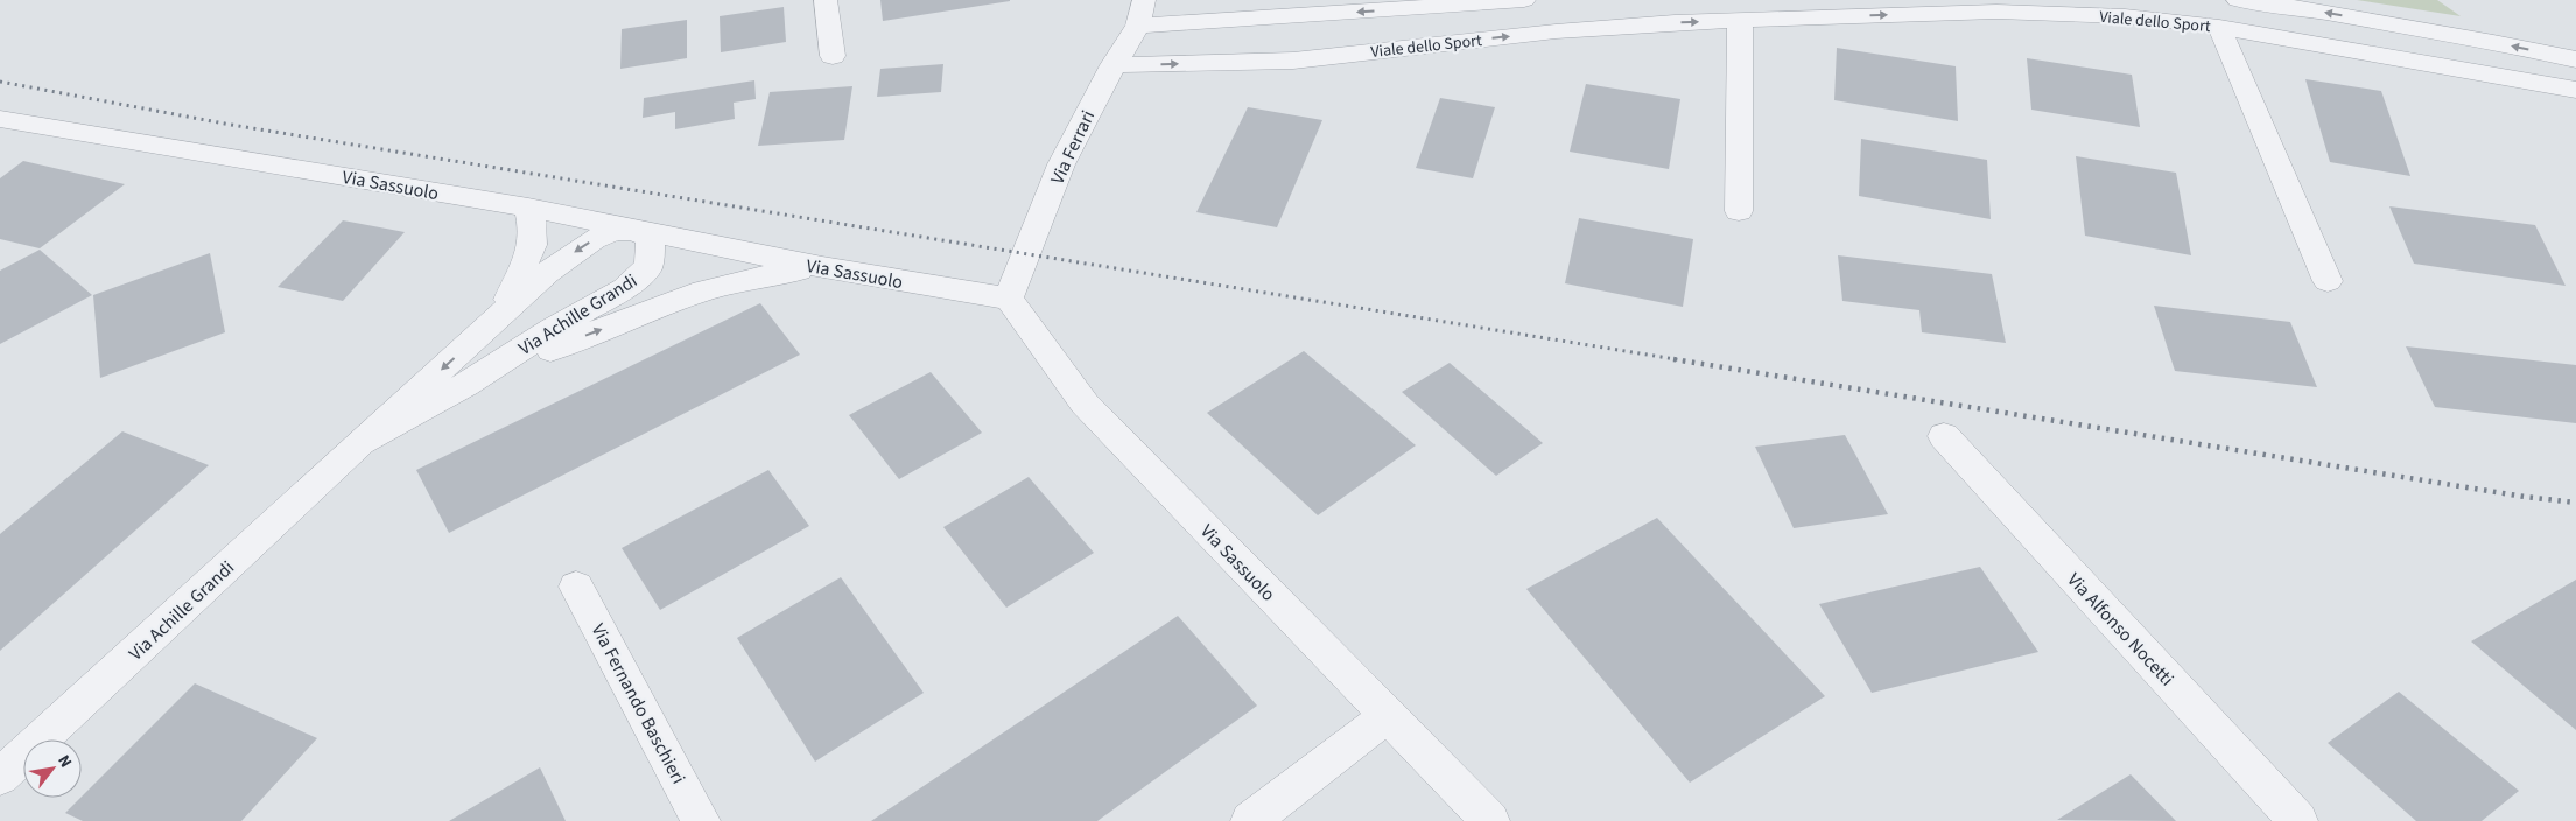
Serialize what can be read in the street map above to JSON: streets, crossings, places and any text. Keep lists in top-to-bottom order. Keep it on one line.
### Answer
{"streets":{"street":["Viale dello Sport","Via Ferrari","Via Sassuolo","Via Achille Grandi","Via Alfonso Nocetti","Via Fernando Baschieri"]},"crossings":[["Viale dello Sport","Via Ferrari"],["Via Ferrari","Via Sassuolo"],["Via Sassuolo","Via Achille Grandi"]],"north":"top right"}
